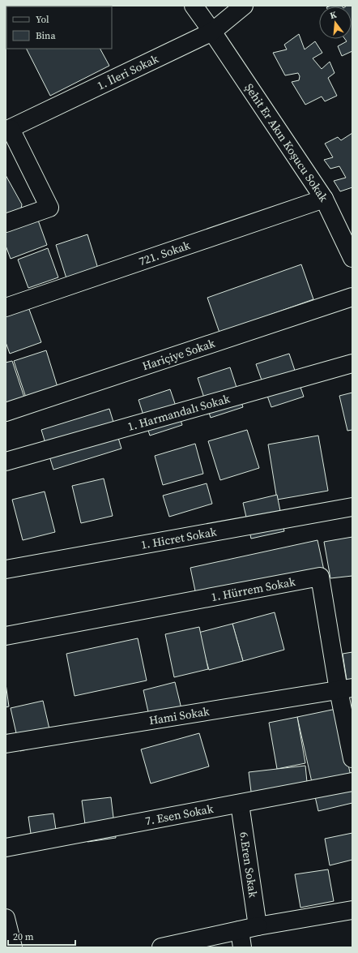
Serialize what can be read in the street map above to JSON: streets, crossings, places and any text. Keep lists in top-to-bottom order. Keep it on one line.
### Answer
{"streets":{"street":["1. İleri Sokak","Şehit Er Akın Koşucu Sokak","721. Sokak","Hariçiye Sokak","1. Harmandalı Sokak","1. Hicret Sokak","1. Hürrem Sokak","Hami Sokak","7. Esen Sokak","6.Eren Sokak"]},"crossings":[["1. İleri Sokak","Şehit Er Akın Koşucu Sokak"],["Şehit Er Akın Koşucu Sokak","721. Sokak"],["1. Hürrem Sokak","Hami Sokak"],["7. Esen Sokak","6.Eren Sokak"]],"legend":["Yol","Bina"],"scale_bar":"20 m","north":"top"}
